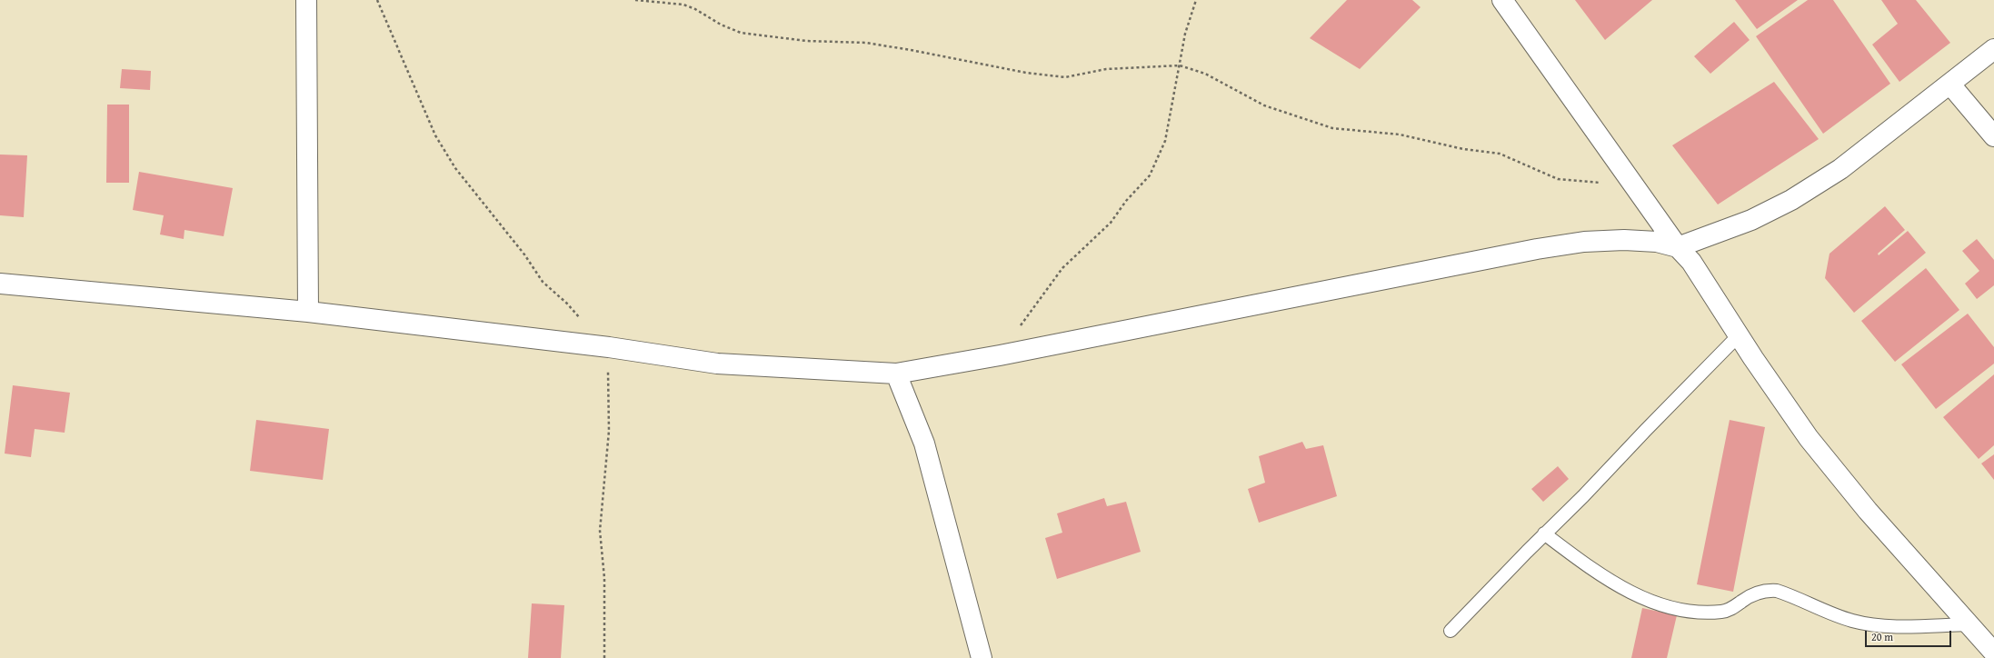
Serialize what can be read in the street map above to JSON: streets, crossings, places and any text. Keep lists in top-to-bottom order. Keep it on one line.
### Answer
{"scale_bar":"20 m"}
